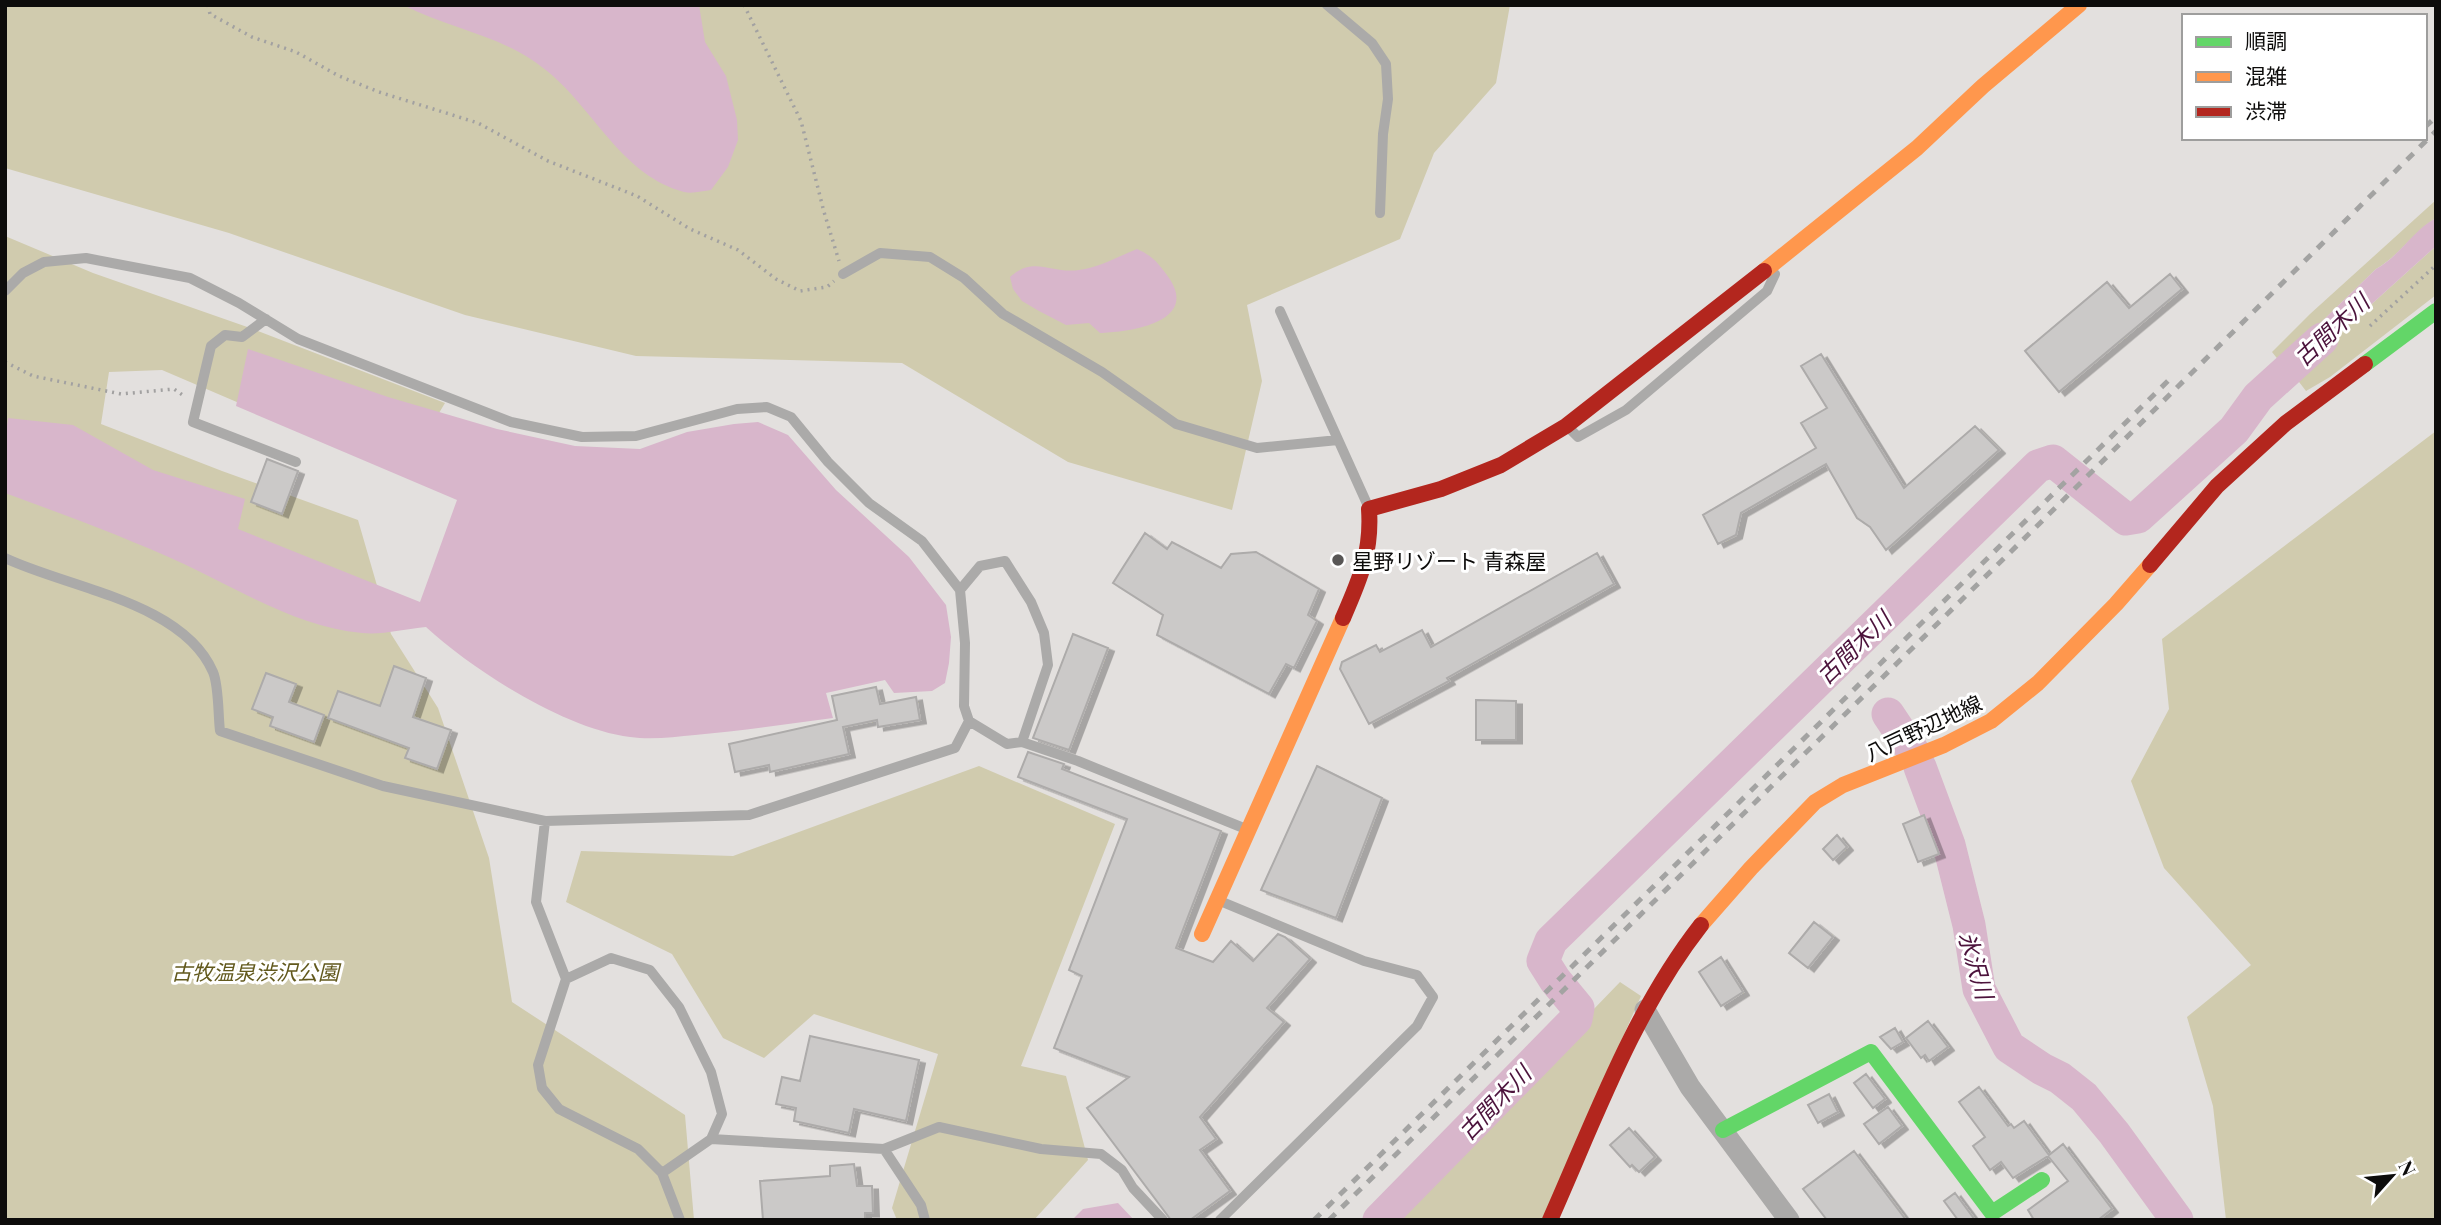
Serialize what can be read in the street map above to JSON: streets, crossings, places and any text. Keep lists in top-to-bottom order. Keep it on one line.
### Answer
{"streets":{"street":["八戸野辺地線"]},"water":["古間木川","氷沢川"],"parks":["古牧温泉渋沢公園"],"places":["星野リゾート 青森屋"],"legend":["順調","混雑","渋滞"],"north":"top right"}
